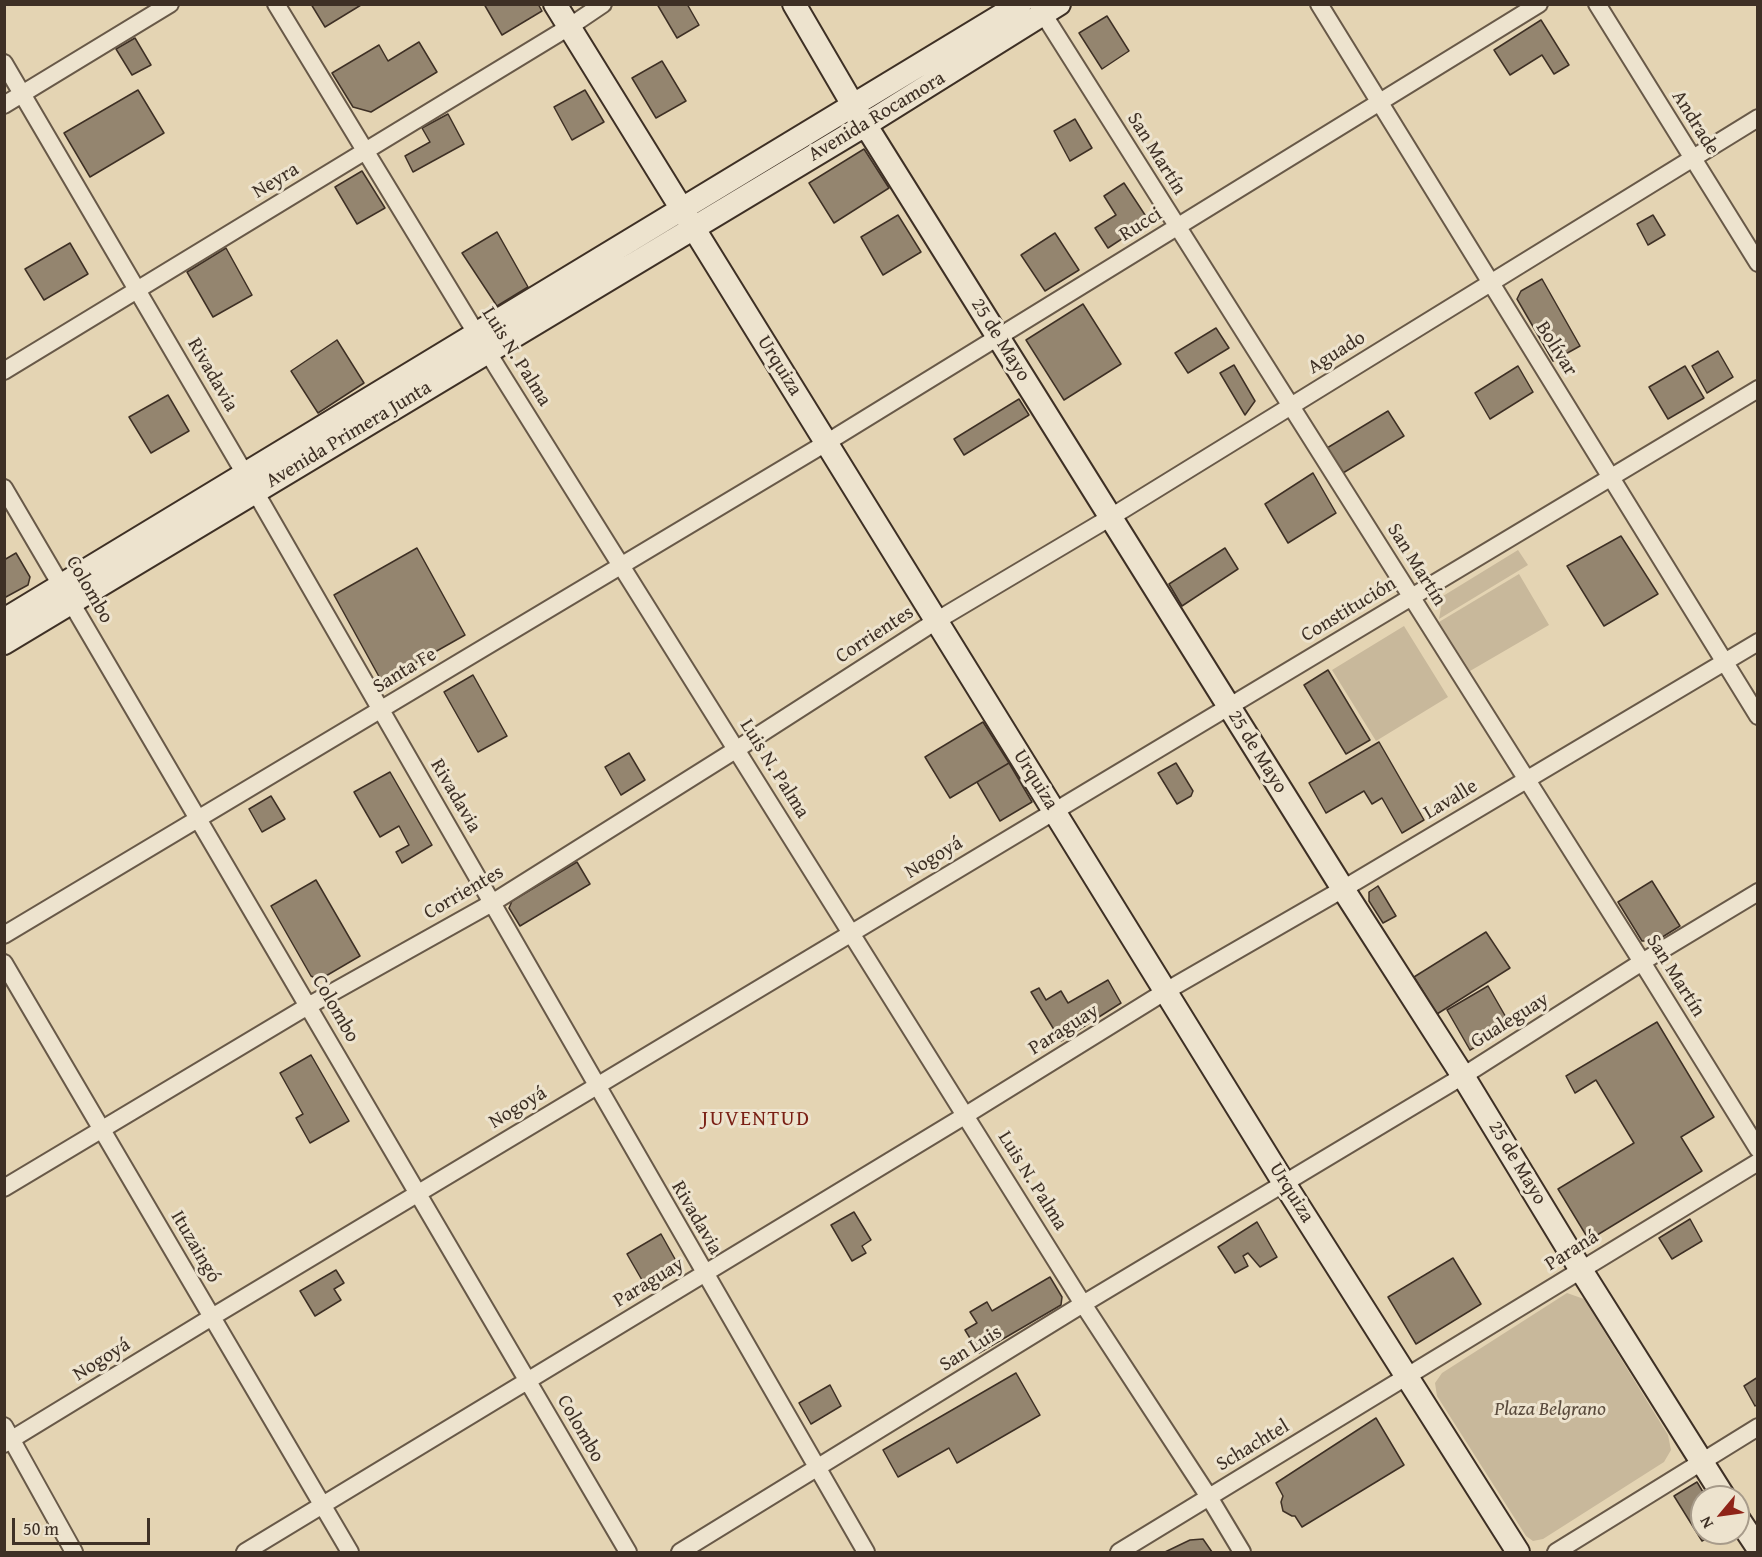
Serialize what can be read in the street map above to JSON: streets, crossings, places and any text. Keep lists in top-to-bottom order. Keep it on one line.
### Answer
{"streets":{"street":["Avenida Rocamora","Andrade","San Martín","Neyra","Rucci","25 de Mayo","Bolívar","Aguado","Luis N. Palma","Urquiza","Rivadavia","Avenida Primera Junta","Colombo","Constitución","Corrientes","Santa Fe","Lavalle","Nogoyá","Gualeguay","Paraguay","Ituzaingó","Paraná","San Luis","Schachtel"]},"crossings":[["Avenida Rocamora","San Martín"],["Avenida Rocamora","25 de Mayo"],["Avenida Rocamora","Urquiza"],["Avenida Rocamora","Avenida Primera Junta"],["Andrade","Aguado"],["San Martín","Rucci"],["San Martín","Aguado"],["San Martín","Constitución"],["San Martín","Lavalle"],["San Martín","Gualeguay"],["Neyra","Luis N. Palma"],["Neyra","Urquiza"],["Neyra","Rivadavia"],["Rucci","25 de Mayo"],["Rucci","Bolívar"],["Rucci","Urquiza"],["Rucci","Santa Fe"],["25 de Mayo","Aguado"],["25 de Mayo","Constitución"],["25 de Mayo","Lavalle"],["25 de Mayo","Gualeguay"],["25 de Mayo","Paraná"],["Bolívar","Aguado"],["Bolívar","Constitución"],["Bolívar","Lavalle"],["Aguado","Urquiza"],["Aguado","Corrientes"],["Luis N. Palma","Avenida Primera Junta"],["Luis N. Palma","Corrientes"],["Luis N. Palma","Santa Fe"],["Luis N. Palma","Nogoyá"],["Luis N. Palma","Paraguay"],["Luis N. Palma","San Luis"],["Luis N. Palma","Schachtel"],["Urquiza","Avenida Primera Junta"],["Urquiza","Constitución"],["Urquiza","Corrientes"],["Urquiza","Santa Fe"],["Urquiza","Lavalle"],["Urquiza","Nogoyá"],["Urquiza","Gualeguay"],["Urquiza","Paraguay"],["Urquiza","Paraná"],["Urquiza","San Luis"],["Urquiza","Schachtel"],["Rivadavia","Avenida Primera Junta"],["Rivadavia","Corrientes"],["Rivadavia","Santa Fe"],["Rivadavia","Nogoyá"],["Rivadavia","Paraguay"],["Rivadavia","San Luis"],["Avenida Primera Junta","Colombo"],["Colombo","Corrientes"],["Colombo","Santa Fe"],["Colombo","Nogoyá"],["Colombo","Paraguay"],["Constitución","Nogoyá"],["Corrientes","Ituzaingó"],["Lavalle","Paraguay"],["Nogoyá","Ituzaingó"],["Gualeguay","San Luis"],["Paraguay","Ituzaingó"],["Paraná","Schachtel"]],"districts":["JUVENTUD"],"parks":["Plaza Belgrano"],"scale_bar":"50 m","north":"bottom left"}
